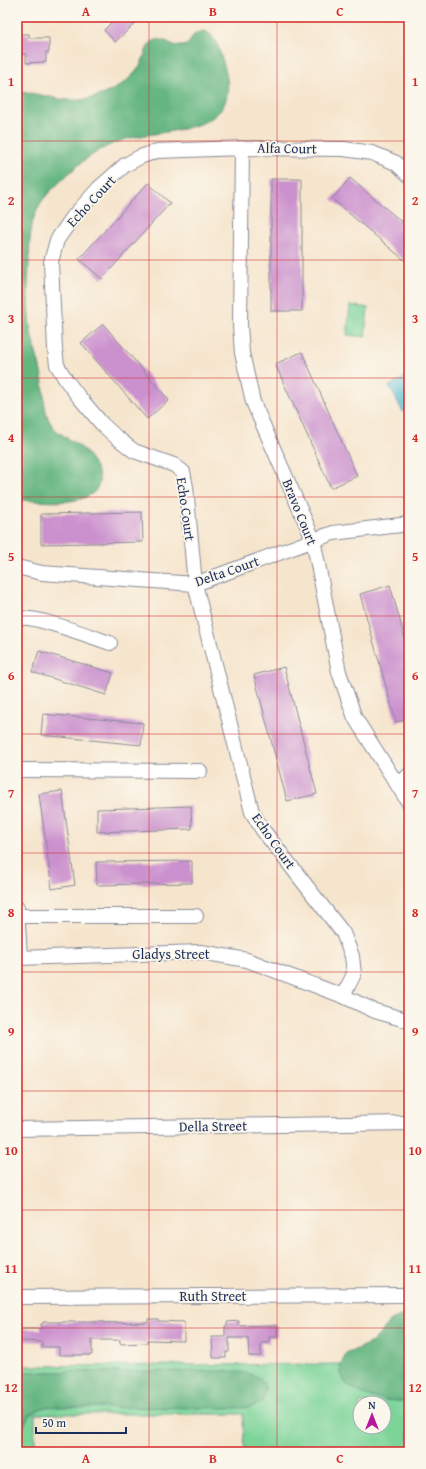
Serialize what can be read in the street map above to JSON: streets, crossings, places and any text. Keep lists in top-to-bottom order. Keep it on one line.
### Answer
{"streets":{"street":["Alfa Court","Echo Court","Bravo Court","Delta Court","Gladys Street","Della Street","Ruth Street"]},"crossings":[["Alfa Court","Echo Court"],["Alfa Court","Bravo Court"],["Echo Court","Delta Court"],["Echo Court","Gladys Street"],["Bravo Court","Delta Court"]],"scale_bar":"50 m","north":"top","grid":{"columns":["A","B","C"],"rows":["1","2","3","4","5","6","7","8","9","10","11","12"]}}
